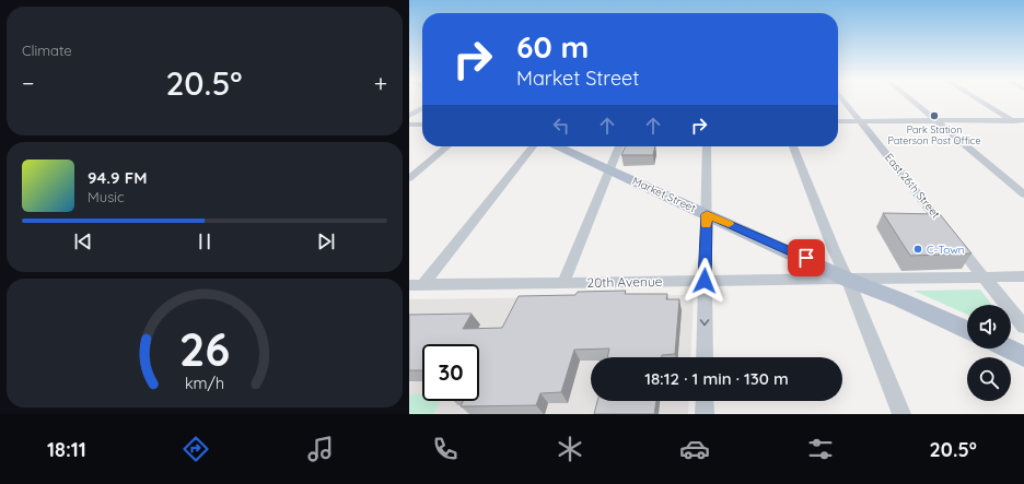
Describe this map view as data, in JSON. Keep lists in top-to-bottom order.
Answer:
{
  "streets": {
    "main road": ["Market Street"],
    "street": ["East 26th Street", "20th Avenue"]
  },
  "crossings": [
    ["East 26th Street", "20th Avenue"],
    ["Market Street", "20th Avenue"]
  ],
  "places": ["Park Station Paterson Post Office", "C-Town"],
  "page": {
    "tile": "Climate",
    "turn": ["60 m", "Market Street"],
    "heat": ["−", "20.5°", "+"],
    "song": ["94.9 FM", "Music"],
    "limit": "30",
    "trip": "18:12 · 1 min · 130 m",
    "tabs": ["18:11", "20.5°"],
    "gauge": ["26", "km/h"]
  }
}
